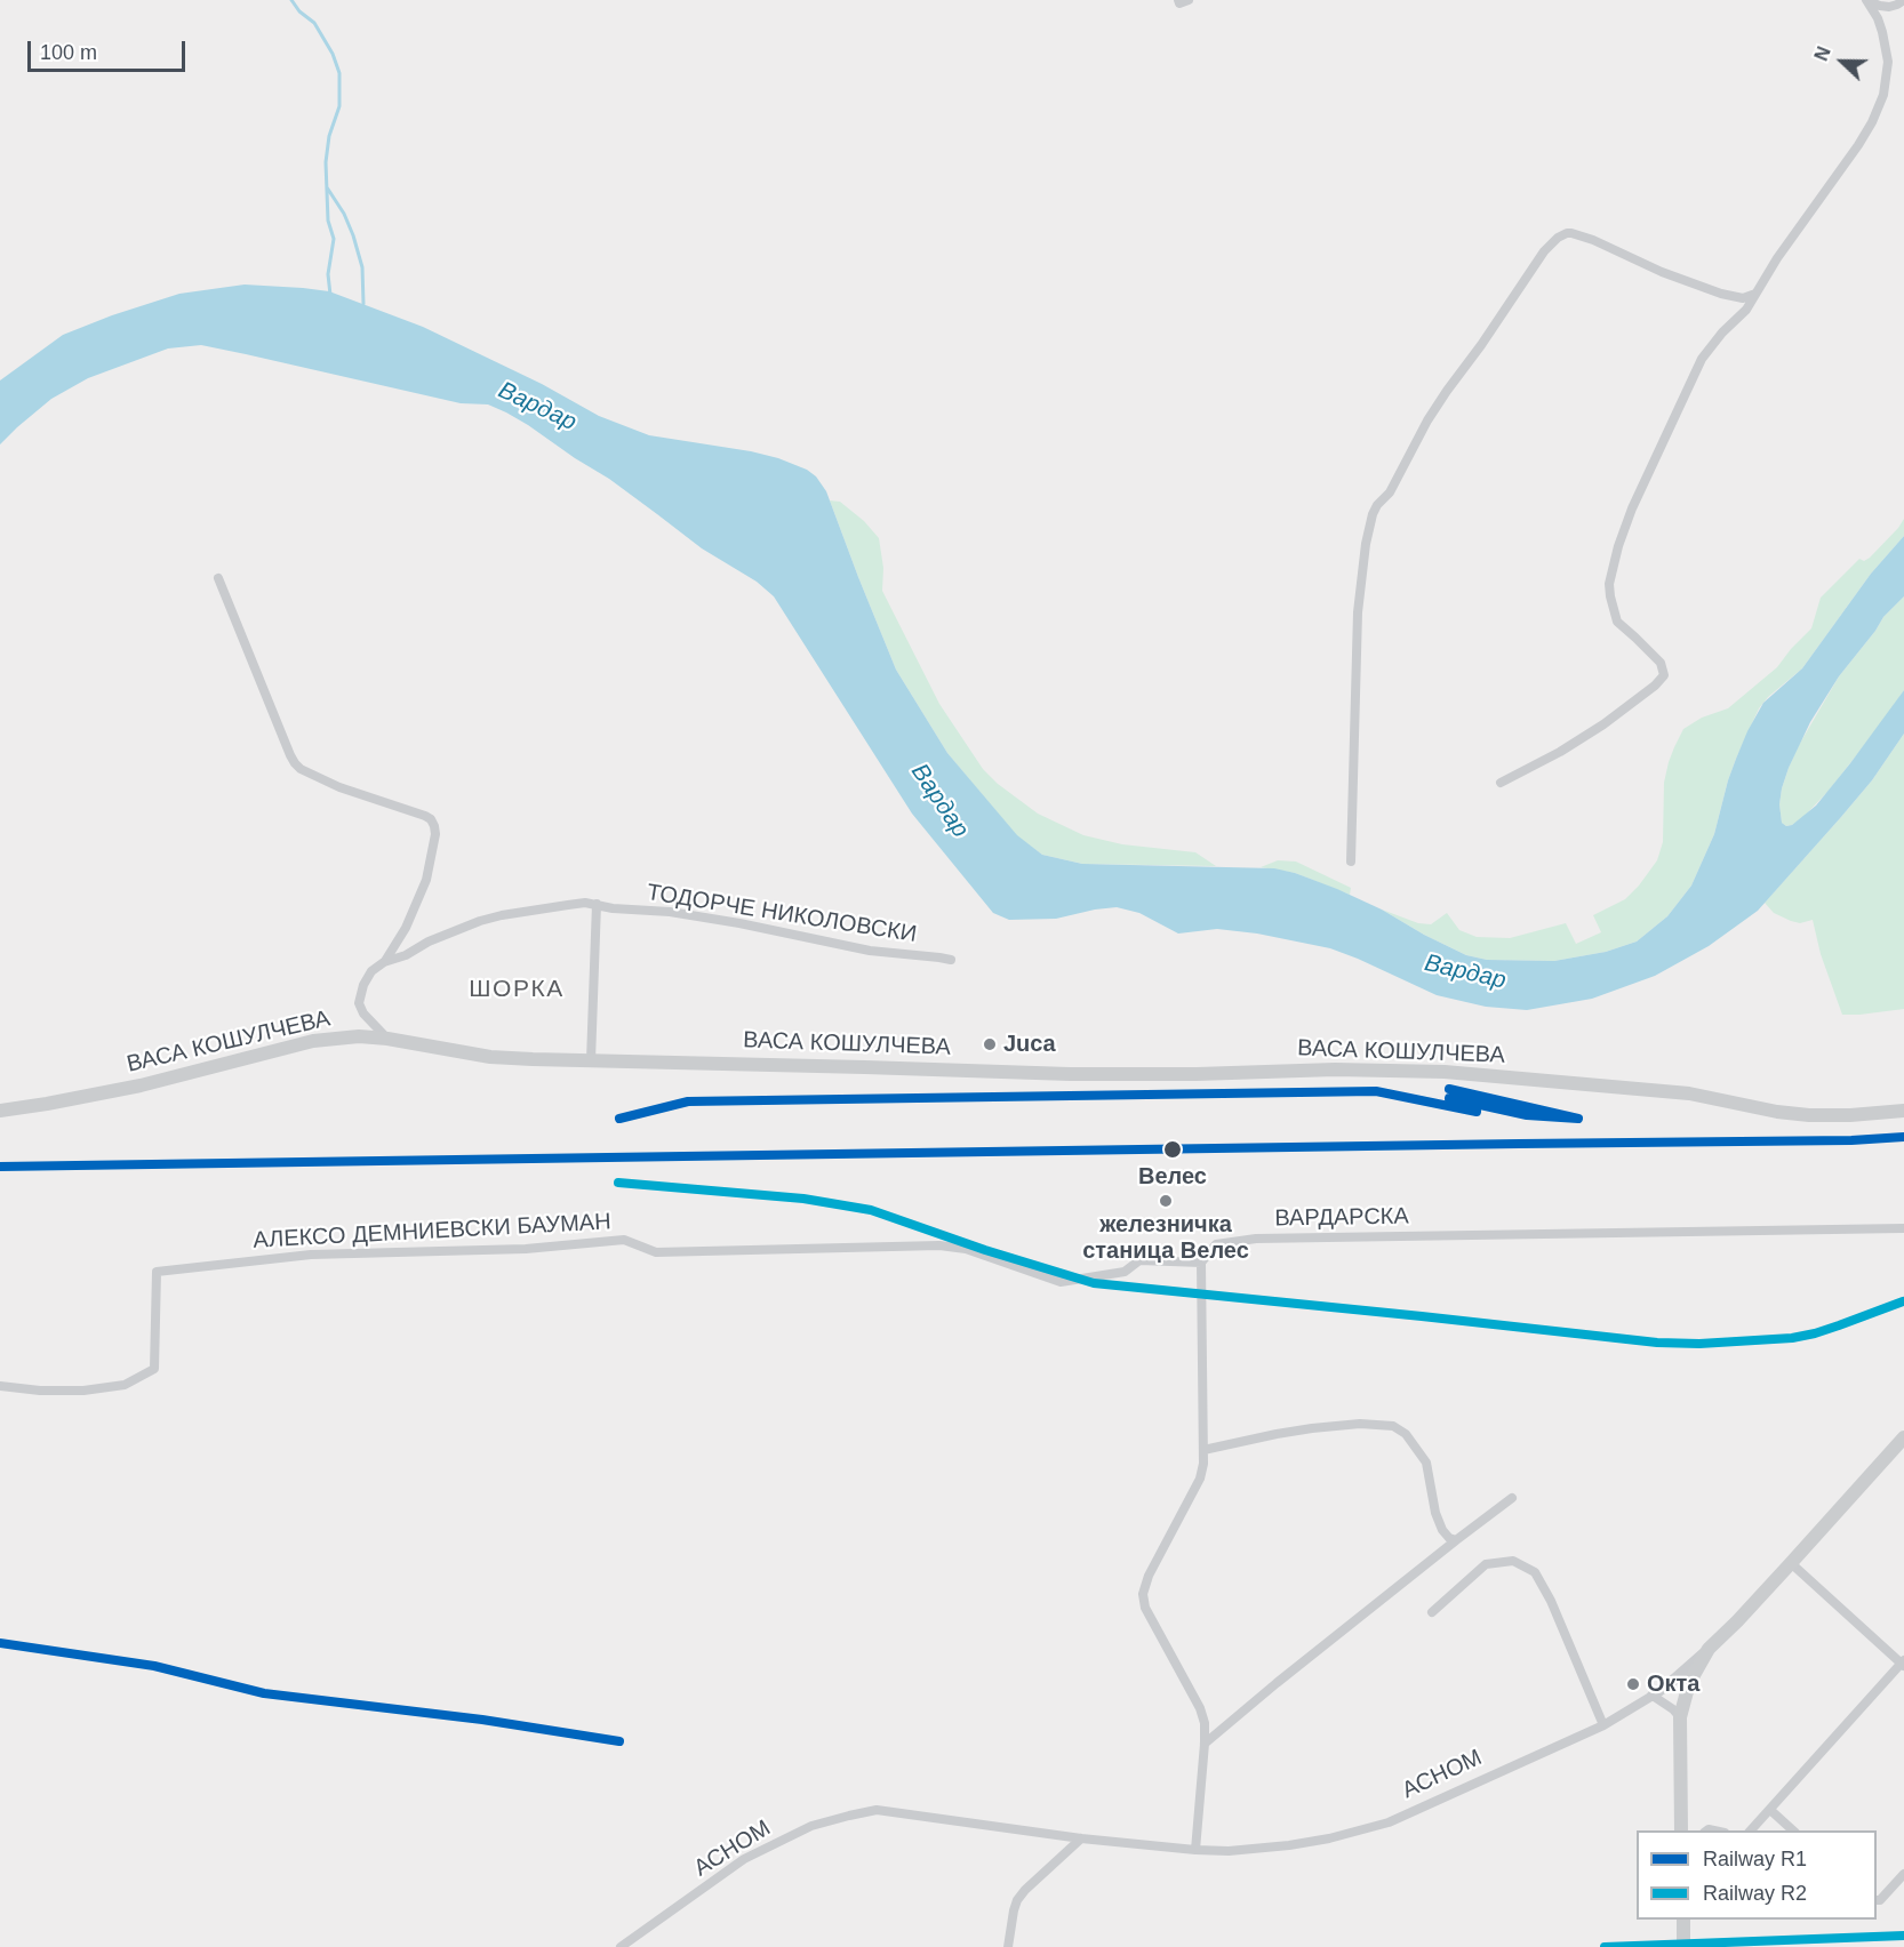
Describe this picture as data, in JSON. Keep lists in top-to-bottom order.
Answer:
{
  "streets": {
    "main road": ["ВАСА КОШУЛЧЕВА", "АСНОМ"],
    "street": ["ТОДОРЧЕ НИКОЛОВСКИ", "ВАРДАРСКА", "АЛЕКСО ДЕМНИЕВСКИ БАУМАН"]
  },
  "crossings": [
    ["ТОДОРЧЕ НИКОЛОВСКИ", "ВАСА КОШУЛЧЕВА"],
    ["ВАРДАРСКА", "АЛЕКСО ДЕМНИЕВСКИ БАУМАН"]
  ],
  "districts": ["ШОРКА"],
  "water": ["Вардар"],
  "places": [
    "Juca",
    "Велес",
    "железничка станица Велес",
    "Окта"
  ],
  "lines": ["rail line R1", "rail line R2"],
  "legend": ["Railway R1", "Railway R2"],
  "scale_bar": "100 m",
  "north": "left"
}
